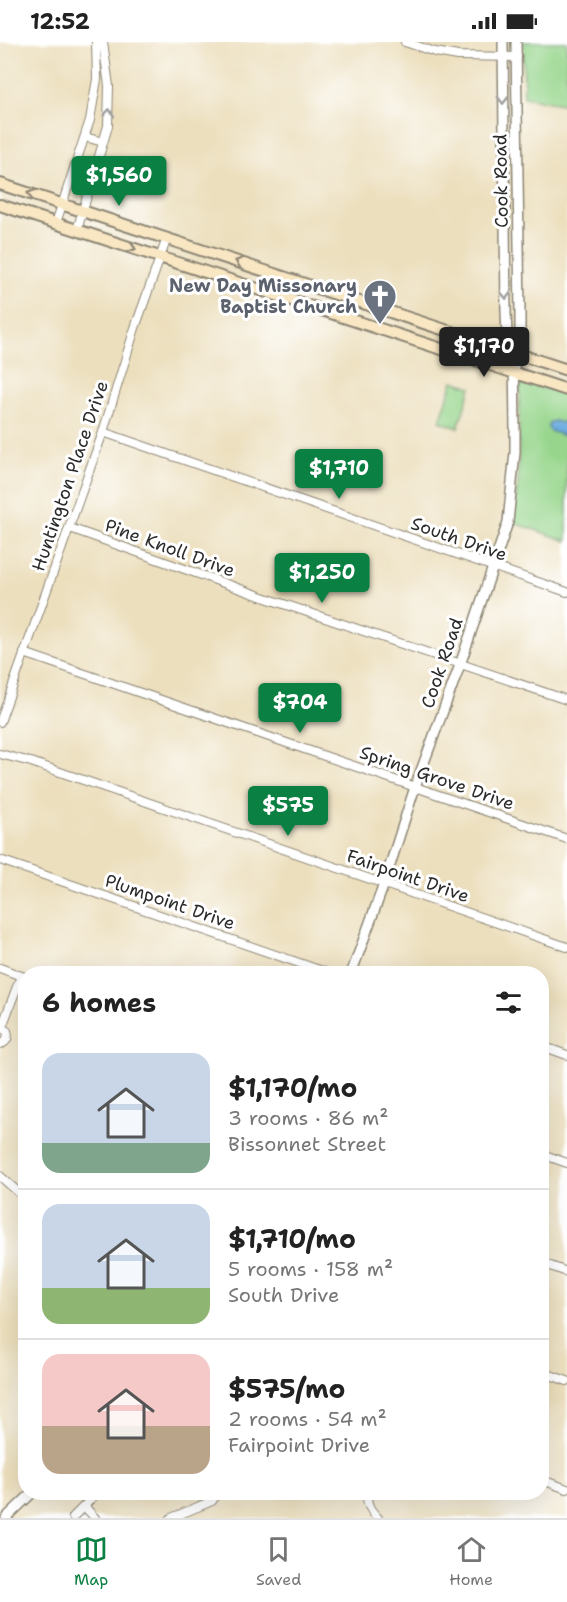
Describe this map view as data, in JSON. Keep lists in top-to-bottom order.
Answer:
{
  "streets": {
    "street": [
      "Cook Road",
      "Huntington Place Drive",
      "South Drive",
      "Pine Knoll Drive",
      "Spring Grove Drive",
      "Fairpoint Drive",
      "Plumpoint Drive"
    ]
  },
  "crossings": [
    ["Cook Road", "South Drive"],
    ["Cook Road", "Pine Knoll Drive"],
    ["Cook Road", "Spring Grove Drive"],
    ["Cook Road", "Fairpoint Drive"],
    ["Huntington Place Drive", "South Drive"],
    ["Huntington Place Drive", "Pine Knoll Drive"],
    ["Huntington Place Drive", "Spring Grove Drive"]
  ],
  "places": {
    "church": ["New Day Missonary Baptist Church"]
  },
  "page": {
    "status": "12:52",
    "price": [
      "$1,560",
      "$1,170",
      "$1,710",
      "$1,250",
      "$704",
      "$575"
    ],
    "heading": "6 homes",
    "list": [
      {
        "name": "$1,170/mo",
        "note": "3 rooms · 86 m² · Bissonnet Street"
      },
      {
        "name": "$1,710/mo",
        "note": "5 rooms · 158 m² · South Drive"
      },
      {
        "name": "$575/mo",
        "note": "2 rooms · 54 m² · Fairpoint Drive"
      }
    ],
    "tabs": ["Map", "Saved", "Home"]
  }
}
